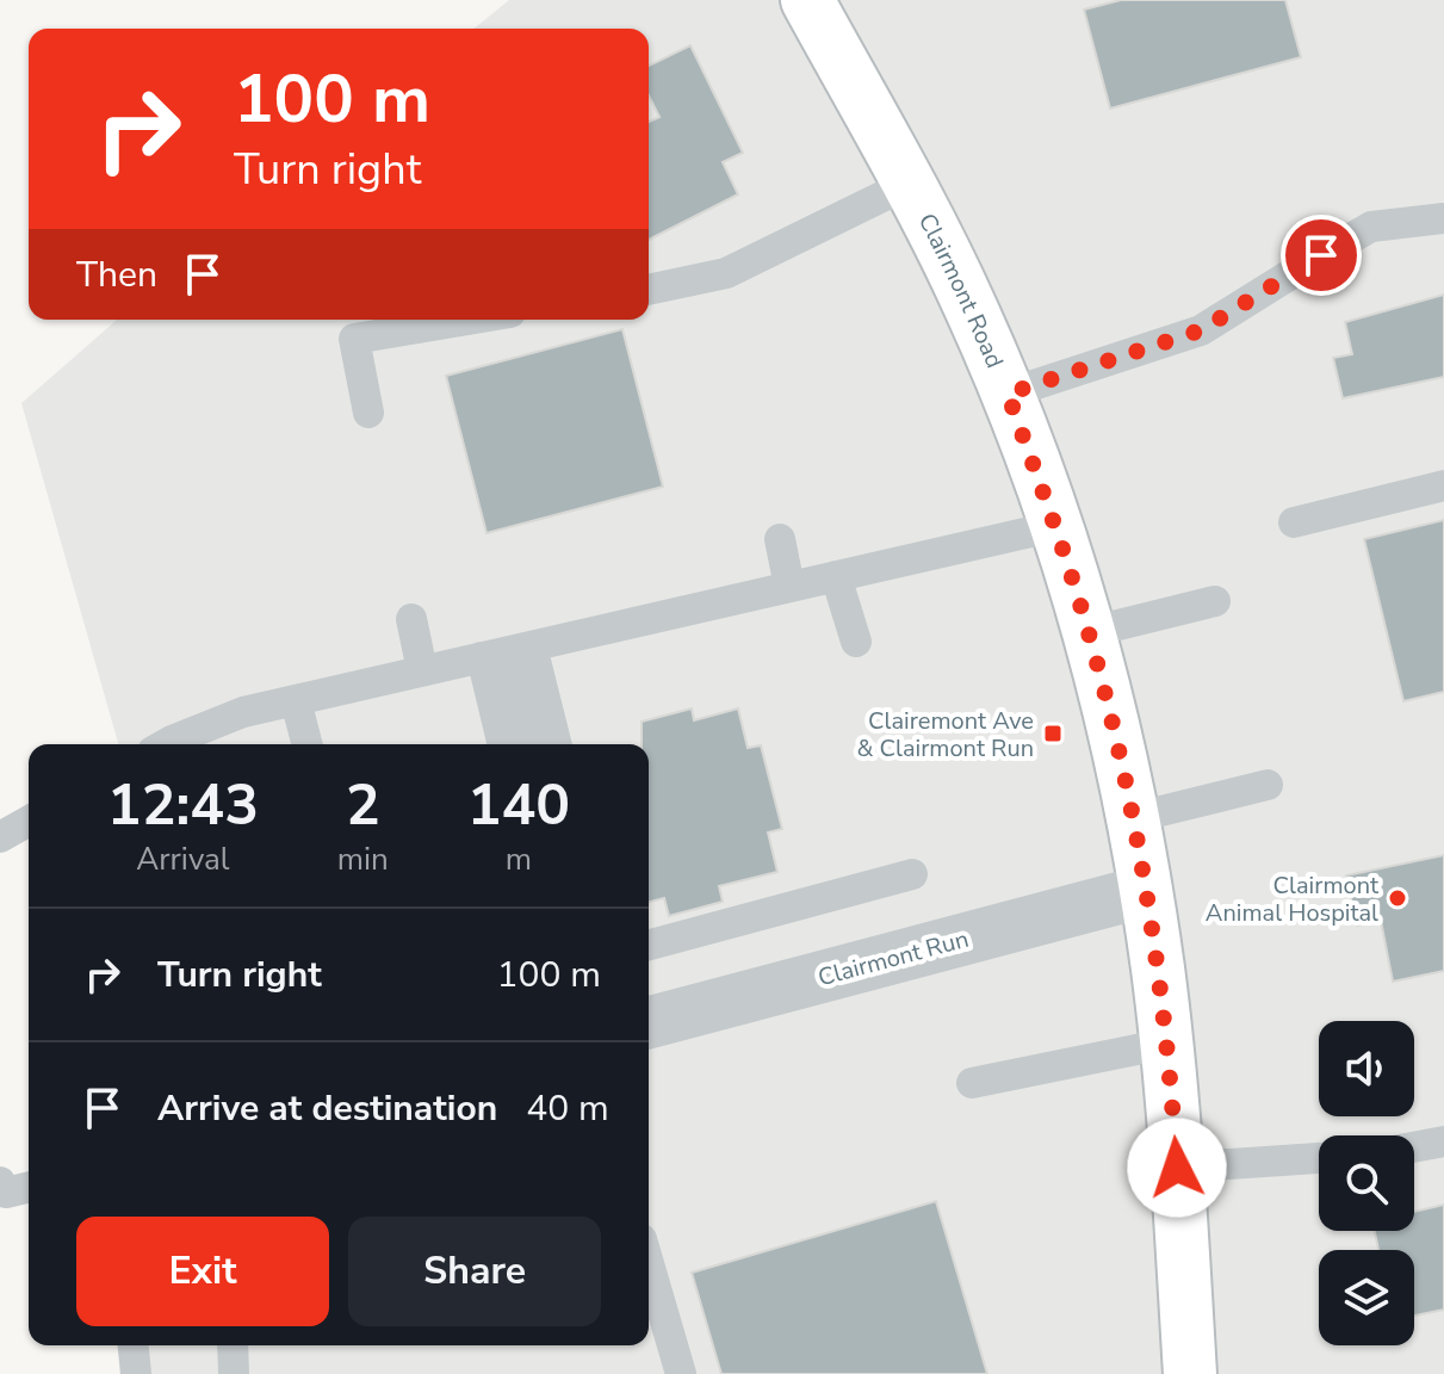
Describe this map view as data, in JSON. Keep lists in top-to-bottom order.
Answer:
{
  "streets": {
    "main road": ["Clairmont Road"],
    "street": ["Clairmont Run"]
  },
  "crossings": [
    ["Clairmont Road", "Clairmont Run"]
  ],
  "places": {
    "transit": ["Clairemont Ave & Clairmont Run"],
    "other": ["Clairmont Animal Hospital"]
  },
  "page": {
    "turn": ["100 m", "Turn right"],
    "then": "Then",
    "eta": [
      "12:43",
      "Arrival",
      "2",
      "min",
      "140",
      "m"
    ],
    "list": [
      {
        "name": "Turn right",
        "value": "100 m"
      },
      {
        "name": "Arrive at destination",
        "value": "40 m"
      }
    ],
    "buttons": ["Exit", "Share"]
  }
}
